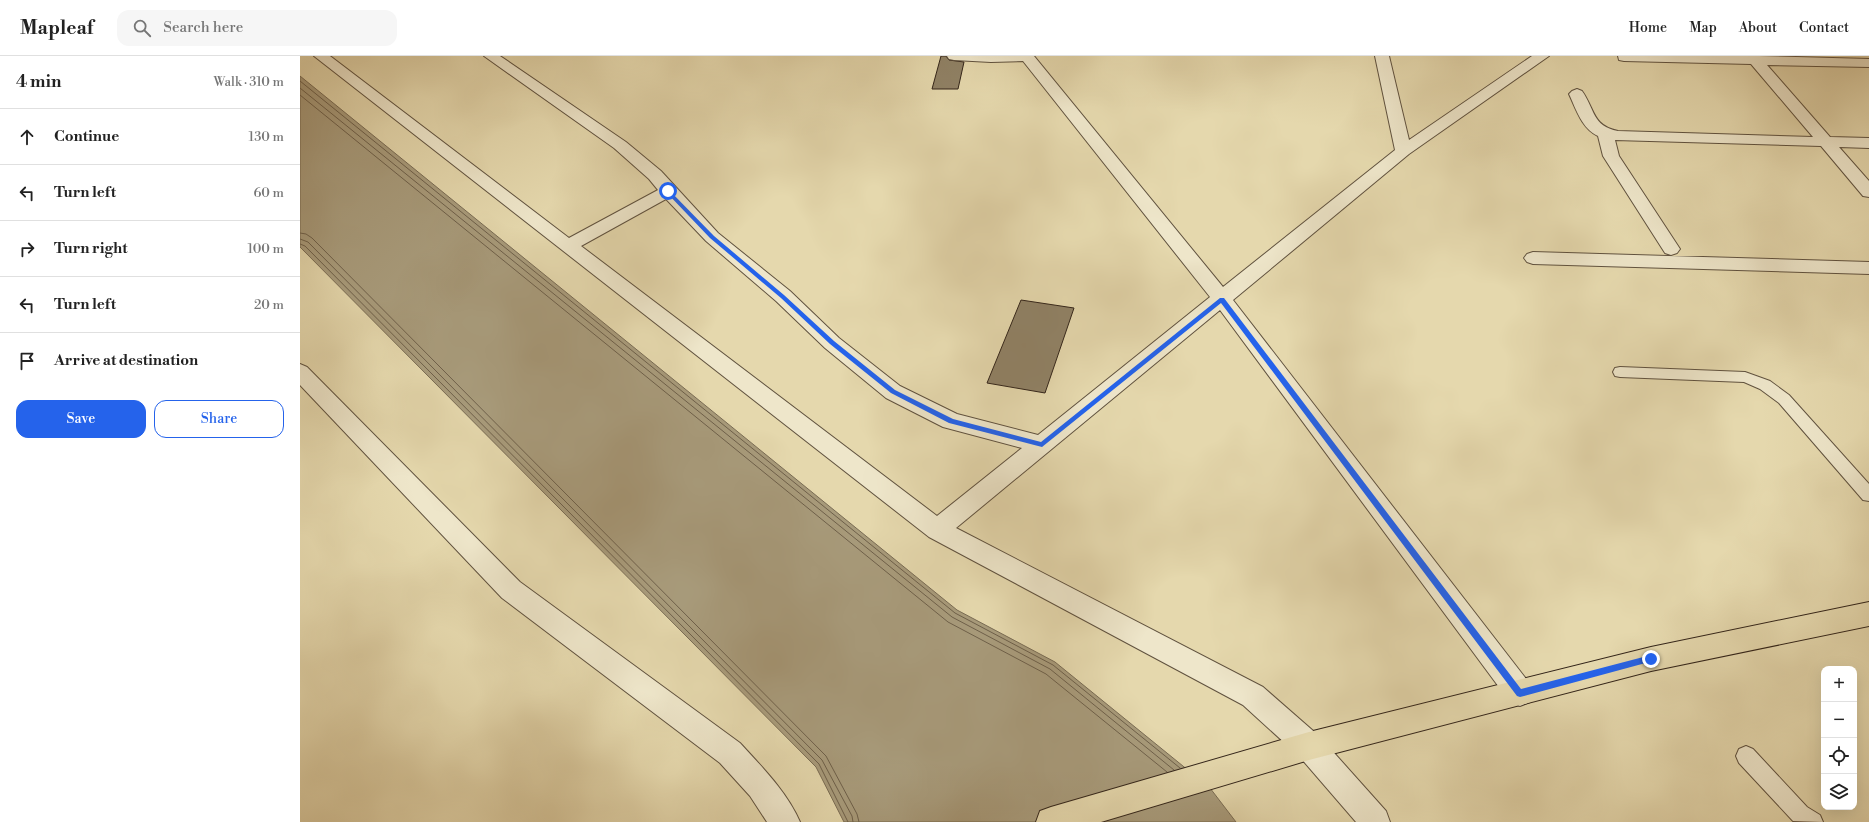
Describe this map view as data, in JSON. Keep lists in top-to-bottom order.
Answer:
{
  "page": {
    "header": "Mapleaf",
    "search": "Search here",
    "nav": [
      "Home",
      "Map",
      "About",
      "Contact"
    ],
    "heading": ["4 min", "Walk · 310 m"],
    "list": [
      ["Continue", "130 m"],
      ["Turn left", "60 m"],
      ["Turn right", "100 m"],
      ["Turn left", "20 m"],
      "Arrive at destination"
    ],
    "buttons": ["Save", "Share"],
    "map_buttons": ["+", "−"]
  }
}
